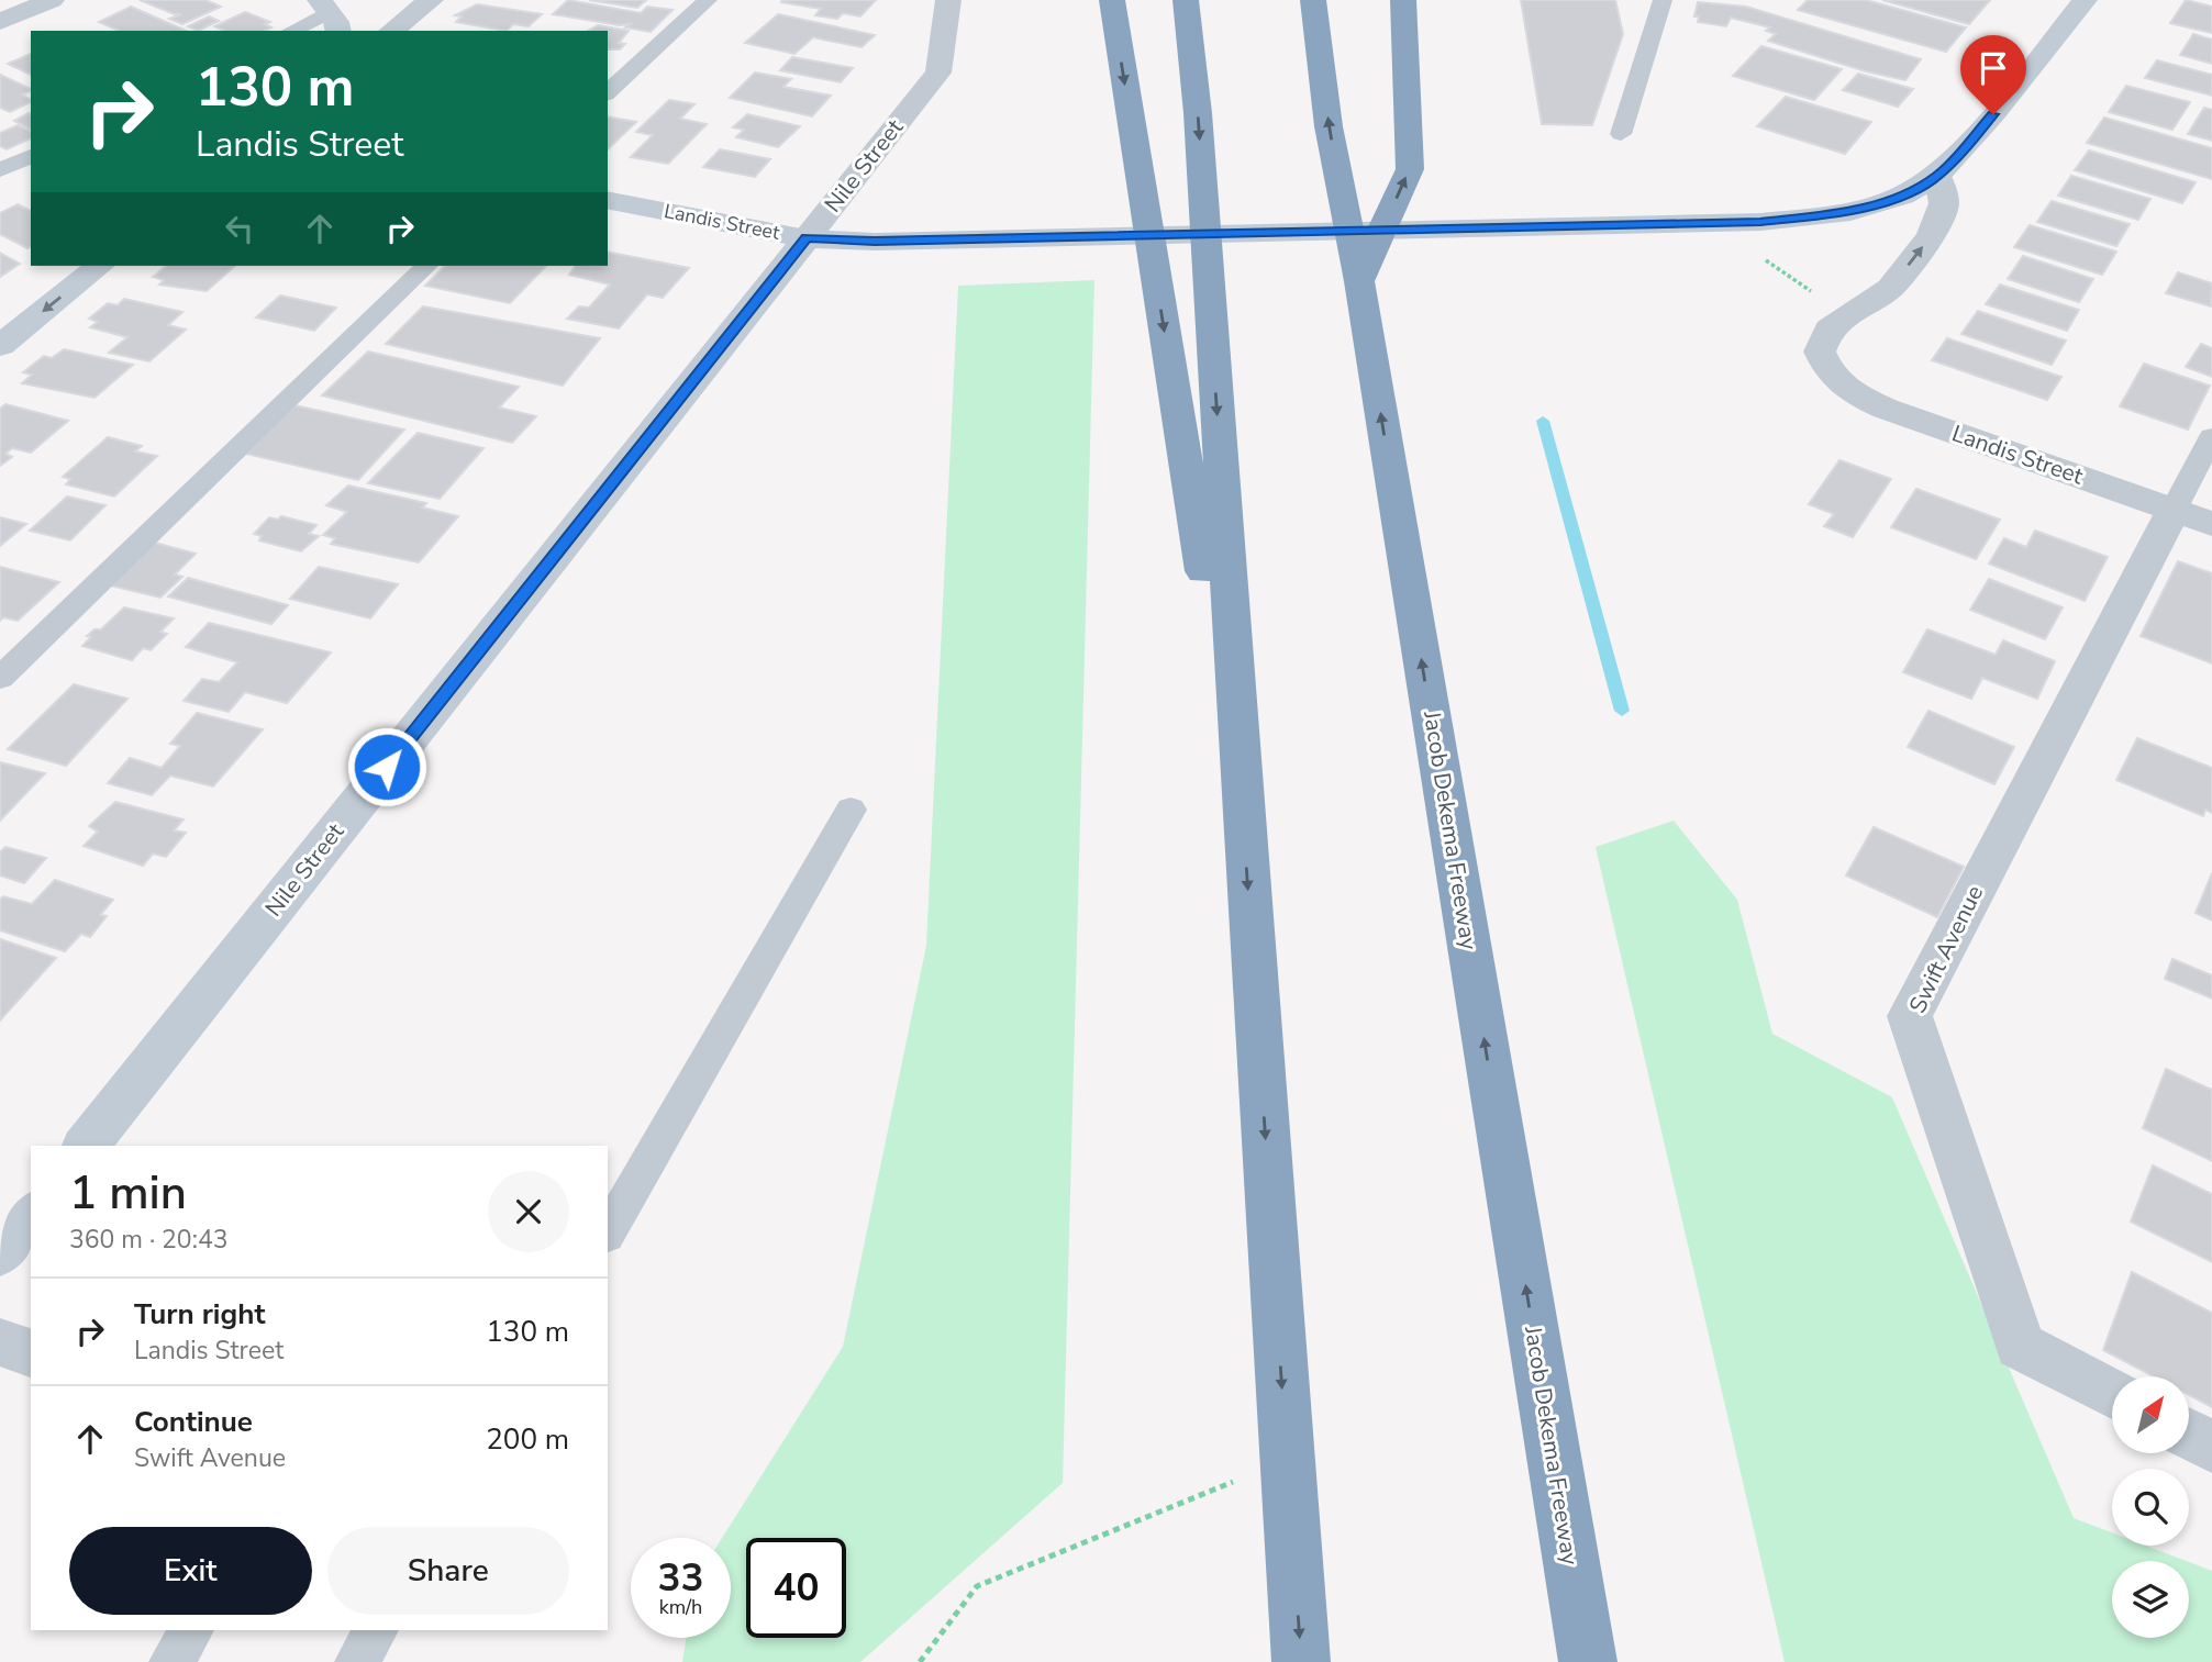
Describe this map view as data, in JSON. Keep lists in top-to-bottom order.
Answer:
{
  "streets": {
    "highway": ["Jacob Dekema Freeway"],
    "main road": ["Nile Street", "Landis Street"],
    "street": ["Swift Avenue"]
  },
  "crossings": [
    ["Nile Street", "Landis Street"],
    ["Landis Street", "Swift Avenue"]
  ],
  "north": "top right",
  "page": {
    "turn": ["130 m", "Landis Street"],
    "heading": ["1 min", "360 m · 20:43"],
    "list": [
      {
        "name": "Turn right",
        "note": "Landis Street",
        "value": "130 m"
      },
      {
        "name": "Continue",
        "note": "Swift Avenue",
        "value": "200 m"
      }
    ],
    "buttons": ["Exit", "Share"],
    "speed": "33 km/h",
    "limit": "40"
  }
}
